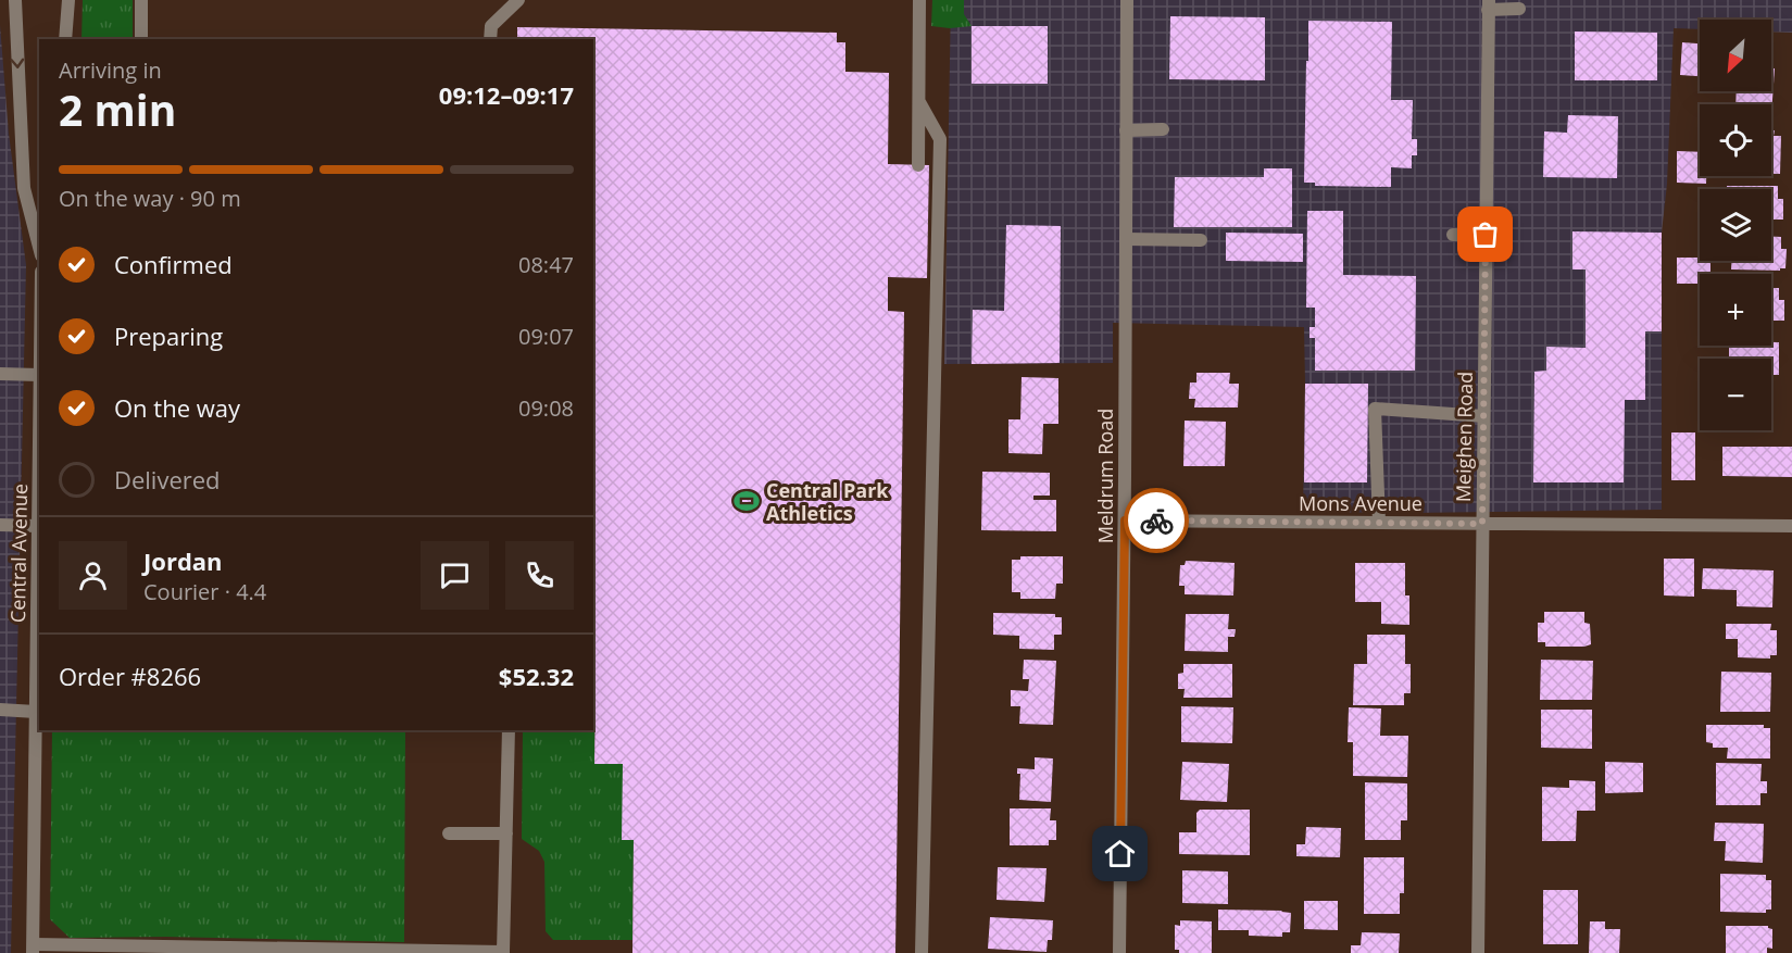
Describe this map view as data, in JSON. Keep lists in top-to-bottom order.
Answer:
{
  "streets": {
    "street": [
      "Meighen Road",
      "Meldrum Road",
      "Mons Avenue",
      "Central Avenue"
    ]
  },
  "crossings": [
    ["Meighen Road", "Mons Avenue"],
    ["Meldrum Road", "Mons Avenue"]
  ],
  "places": {
    "sports": ["Central Park Athletics"]
  },
  "north": "bottom left",
  "page": {
    "map_buttons": ["+", "−"],
    "heading": ["2 min", "Arriving in", "09:12–09:17"],
    "panel": [
      "Jordan",
      "Courier · 4.4",
      "Order #8266",
      "$52.32"
    ],
    "bar": "On the way · 90 m",
    "list": [
      ["Confirmed", "08:47"],
      ["Preparing", "09:07"],
      ["On the way", "09:08"],
      "Delivered"
    ]
  }
}
